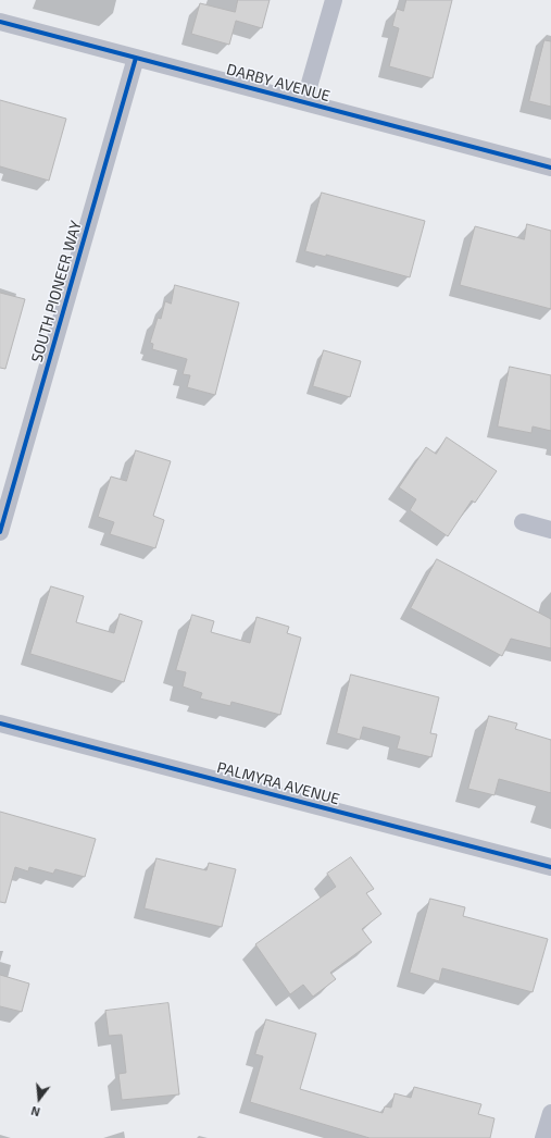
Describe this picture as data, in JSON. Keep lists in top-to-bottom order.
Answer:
{
  "streets": {
    "street": ["DARBY AVENUE", "SOUTH PIONEER WAY", "PALMYRA AVENUE"]
  },
  "crossings": [
    ["DARBY AVENUE", "SOUTH PIONEER WAY"]
  ],
  "north": "bottom"
}
